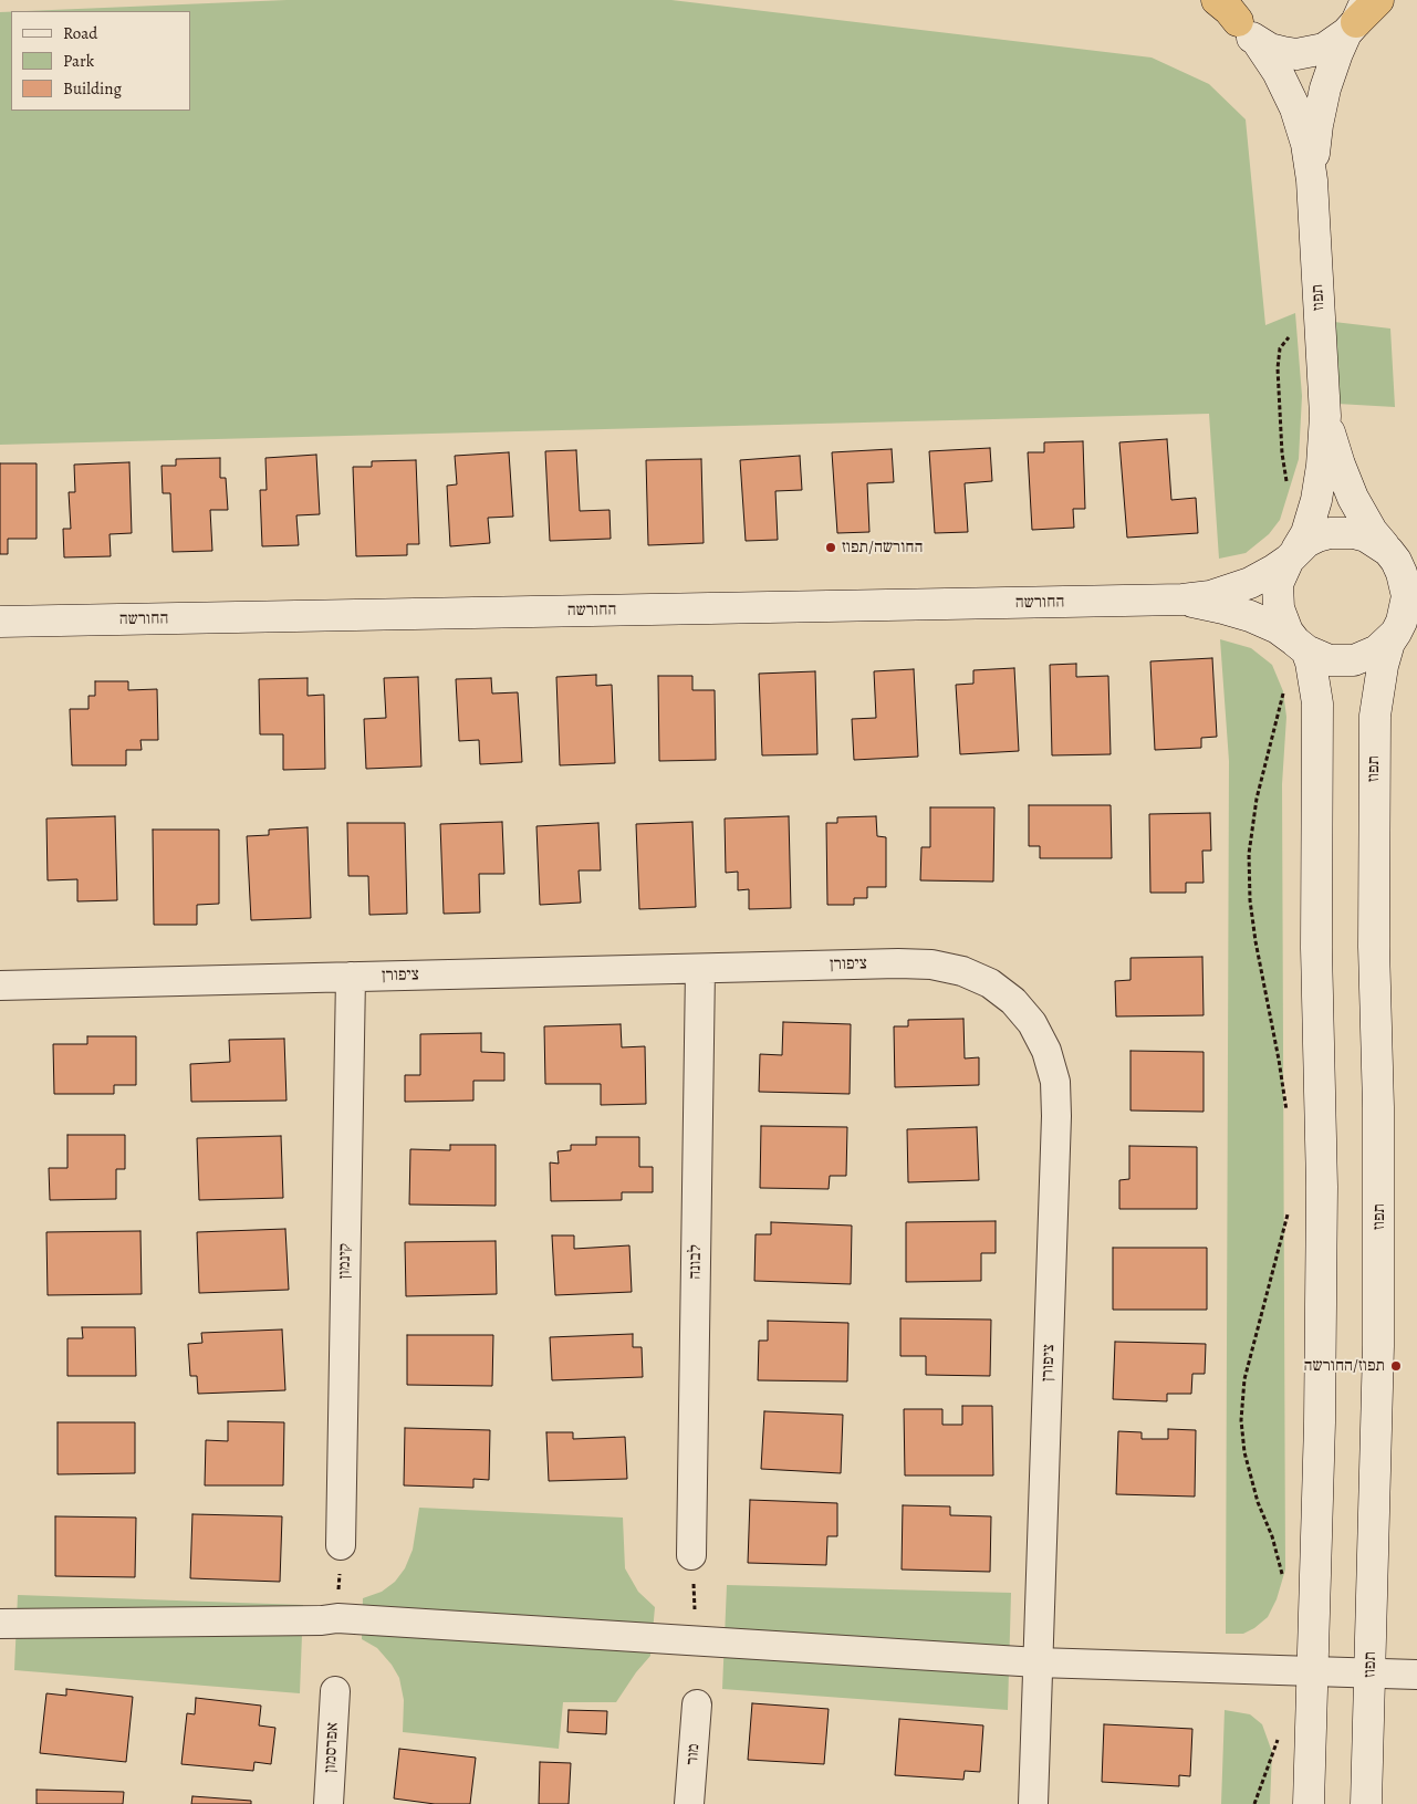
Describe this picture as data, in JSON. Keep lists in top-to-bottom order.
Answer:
{
  "streets": {
    "street": [
      "תפוז",
      "החורשה",
      "ציפורן",
      "קינמון",
      "לבונה",
      "אפרסמון",
      "מור"
    ]
  },
  "crossings": [
    ["תפוז", "החורשה"],
    ["ציפורן", "קינמון"],
    ["ציפורן", "לבונה"]
  ],
  "places": ["החורשה/תפוז", "תפוז/החורשה"],
  "legend": ["Road", "Park", "Building"]
}
